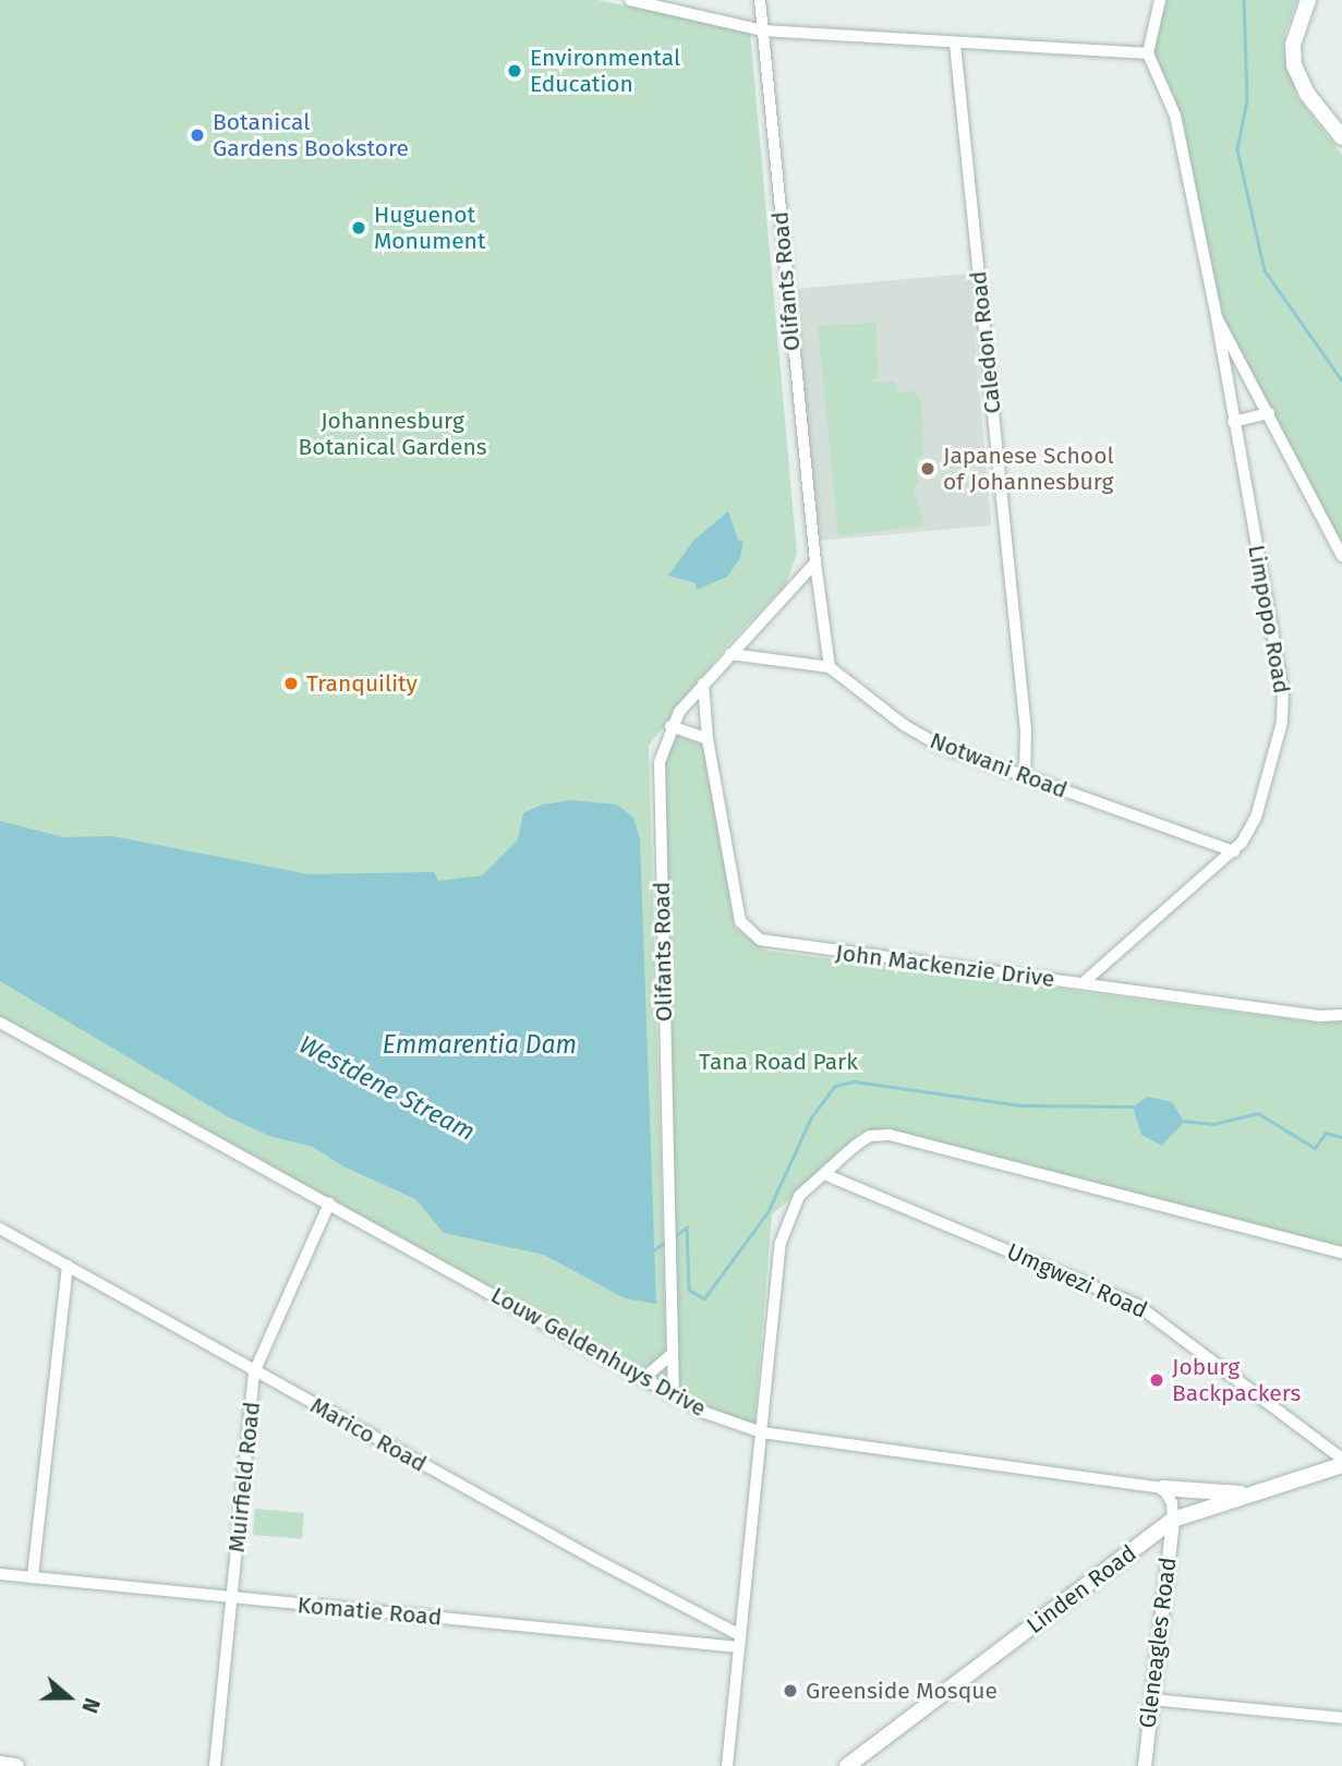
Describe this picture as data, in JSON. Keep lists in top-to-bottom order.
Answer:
{
  "streets": {
    "main road": ["Linden Road"],
    "street": [
      "Olifants Road",
      "Caledon Road",
      "Limpopo Road",
      "Notwani Road",
      "John Mackenzie Drive",
      "Umgwezi Road",
      "Louw Geldenhuys Drive",
      "Marico Road",
      "Muirfield Road",
      "Komatie Road",
      "Gleneagles Road"
    ]
  },
  "crossings": [
    ["Olifants Road", "Notwani Road"],
    ["Olifants Road", "John Mackenzie Drive"],
    ["Olifants Road", "Louw Geldenhuys Drive"],
    ["Caledon Road", "Notwani Road"],
    ["Limpopo Road", "Notwani Road"],
    ["Limpopo Road", "John Mackenzie Drive"],
    ["Louw Geldenhuys Drive", "Muirfield Road"],
    ["Marico Road", "Muirfield Road"],
    ["Marico Road", "Komatie Road"],
    ["Muirfield Road", "Komatie Road"],
    ["Linden Road", "Gleneagles Road"]
  ],
  "water": ["Emmarentia Dam", "Westdene Stream"],
  "parks": ["Johannesburg Botanical Gardens", "Tana Road Park"],
  "places": [
    "Environmental Education",
    "Botanical Gardens Bookstore",
    "Huguenot Monument",
    "Japanese School of Johannesburg",
    "Tranquility",
    "Joburg Backpackers",
    "Greenside Mosque"
  ],
  "north": "right"
}
